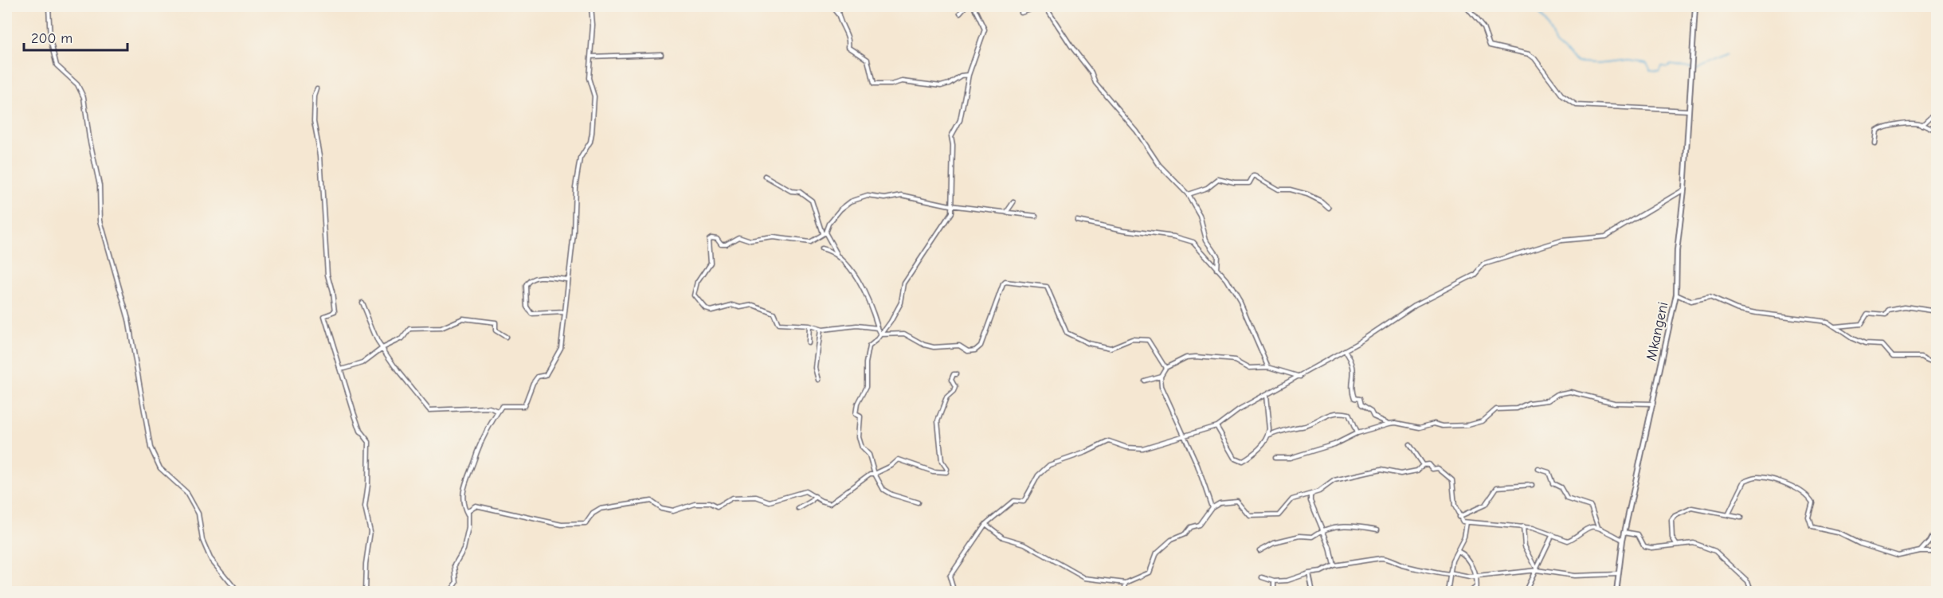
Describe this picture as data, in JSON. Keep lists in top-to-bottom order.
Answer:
{
  "streets": {
    "street": ["Mkangeni"]
  },
  "scale_bar": "200 m"
}
